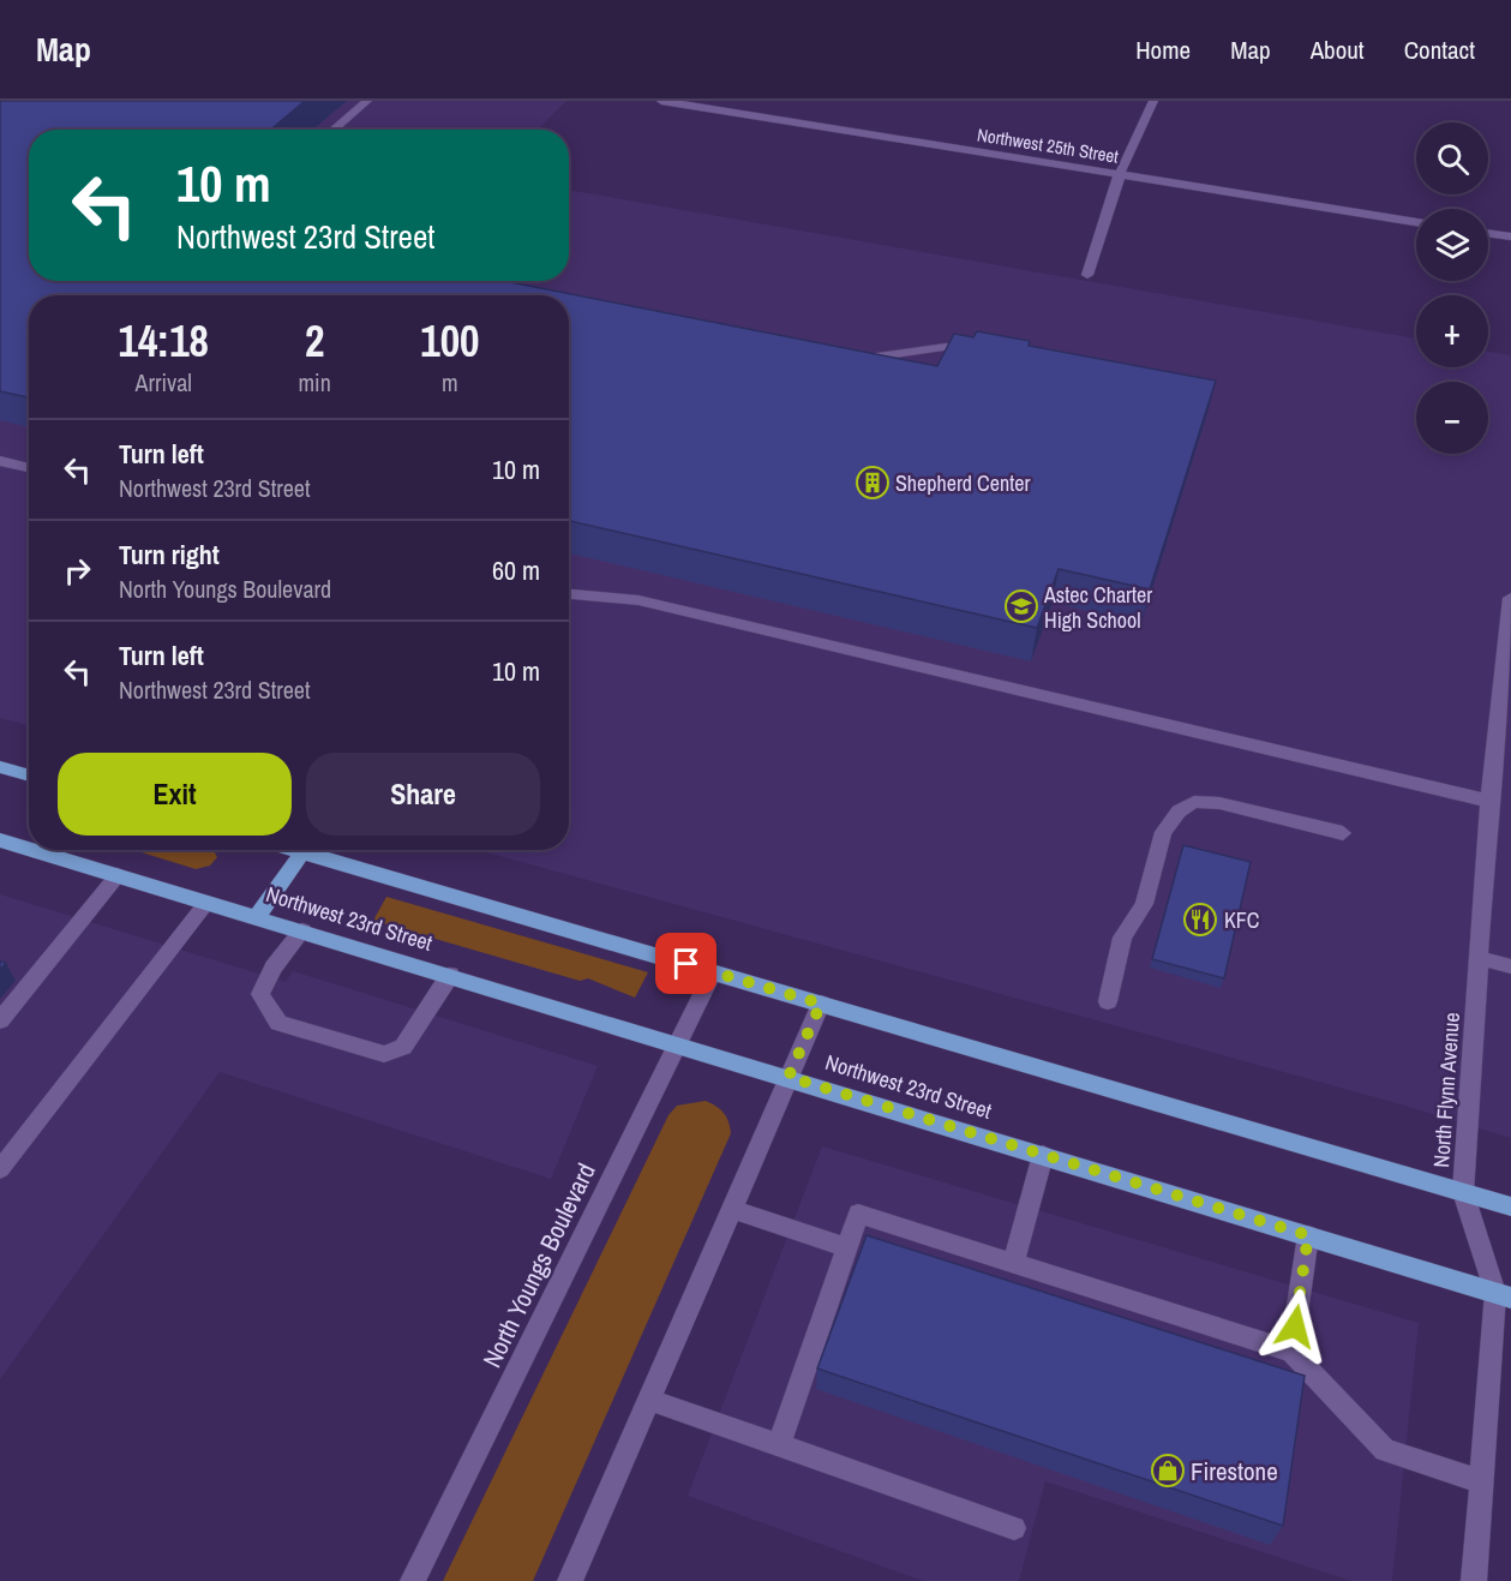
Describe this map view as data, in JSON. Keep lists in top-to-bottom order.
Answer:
{
  "streets": {
    "main road": ["Northwest 23rd Street"],
    "street": ["Northwest 25th Street", "North Flynn Avenue", "North Youngs Boulevard"]
  },
  "crossings": [
    ["Northwest 23rd Street", "North Flynn Avenue"],
    ["Northwest 23rd Street", "North Youngs Boulevard"]
  ],
  "places": {
    "building": ["Shepherd Center"],
    "school or university": ["Astec Charter High School"],
    "restaurant": ["KFC"],
    "shop": ["Firestone"]
  },
  "page": {
    "header": "Map",
    "nav": [
      "Home",
      "Map",
      "About",
      "Contact"
    ],
    "map_buttons": ["+", "−"],
    "turn": ["10 m", "Northwest 23rd Street"],
    "eta": [
      "14:18",
      "Arrival",
      "2",
      "min",
      "100",
      "m"
    ],
    "list": [
      {
        "name": "Turn left",
        "note": "Northwest 23rd Street",
        "value": "10 m"
      },
      {
        "name": "Turn right",
        "note": "North Youngs Boulevard",
        "value": "60 m"
      },
      {
        "name": "Turn left",
        "note": "Northwest 23rd Street",
        "value": "10 m"
      }
    ],
    "buttons": ["Exit", "Share"]
  }
}
